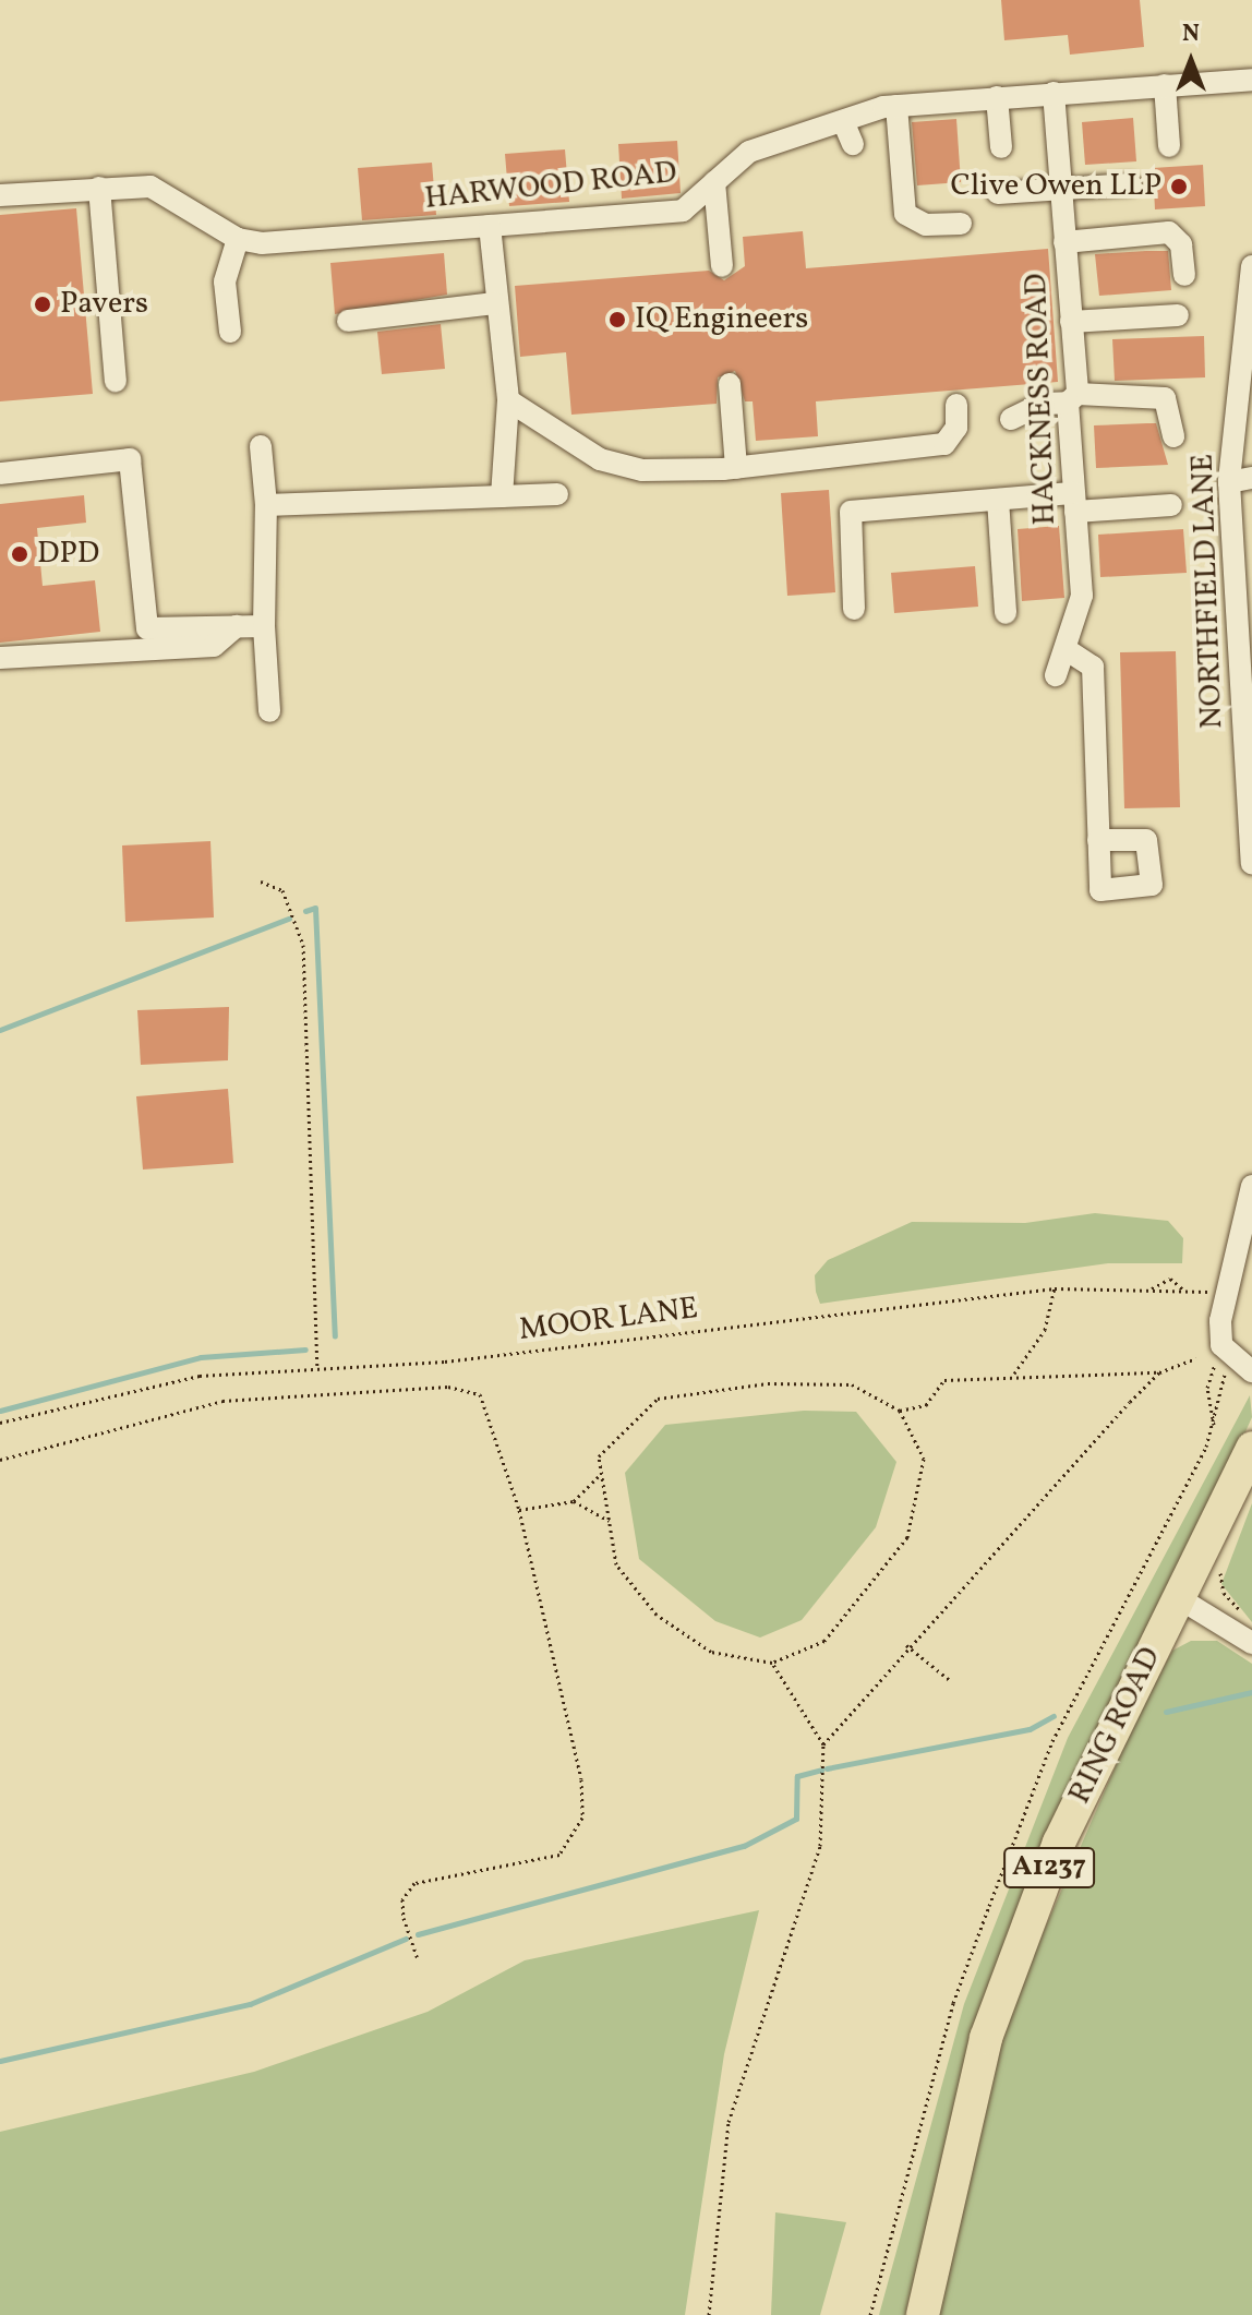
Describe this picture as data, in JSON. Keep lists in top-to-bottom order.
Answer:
{
  "streets": {
    "highway": ["RING ROAD", "A1237"],
    "street": ["HARWOOD ROAD", "HACKNESS ROAD", "NORTHFIELD LANE"],
    "path": ["MOOR LANE"]
  },
  "crossings": [
    ["HARWOOD ROAD", "HACKNESS ROAD"]
  ],
  "places": [
    "Clive Owen LLP",
    "Pavers",
    "IQ Engineers",
    "DPD"
  ],
  "north": "top"
}
